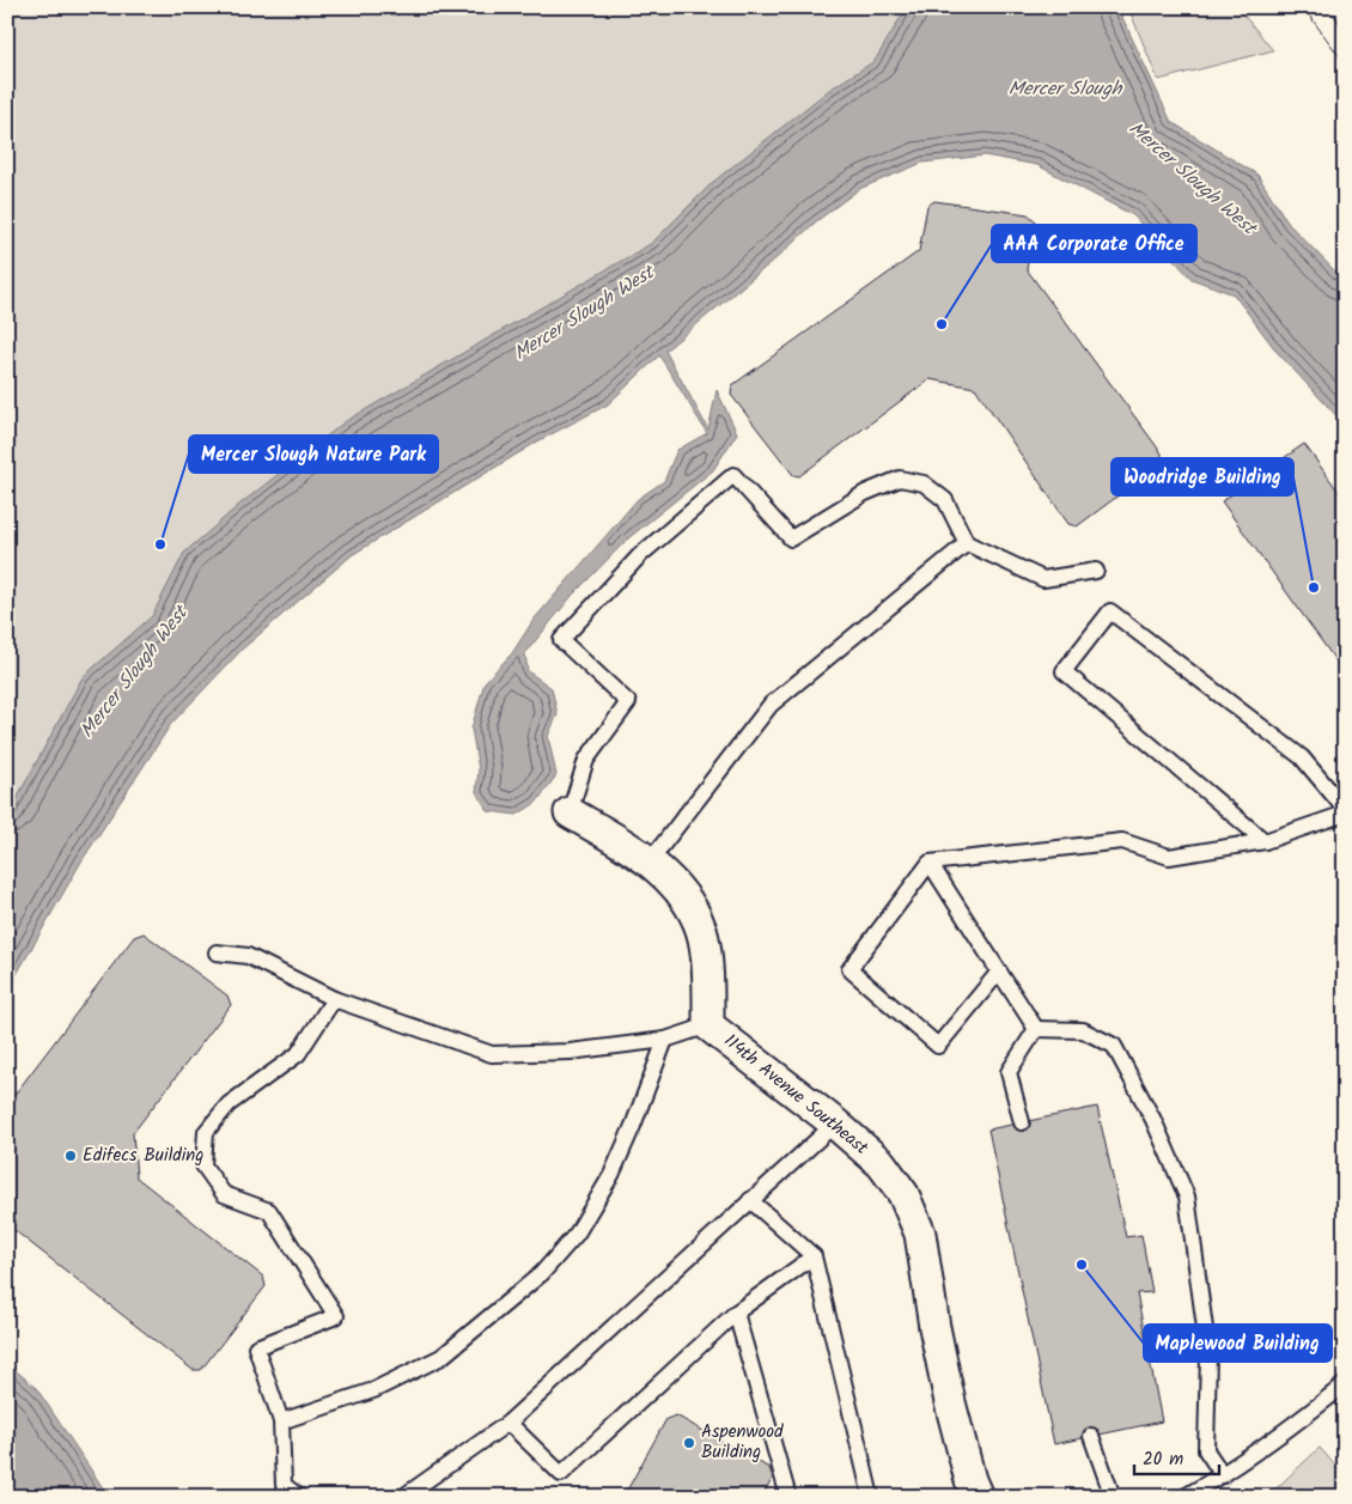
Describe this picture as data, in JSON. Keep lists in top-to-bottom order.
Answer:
{
  "streets": {
    "street": ["114th Avenue Southeast"]
  },
  "water": ["Mercer Slough", "Mercer Slough West"],
  "places": [
    "AAA Corporate Office",
    "Mercer Slough Nature Park",
    "Woodridge Building",
    "Edifecs Building",
    "Maplewood Building",
    "Aspenwood Building"
  ],
  "scale_bar": "20 m"
}
